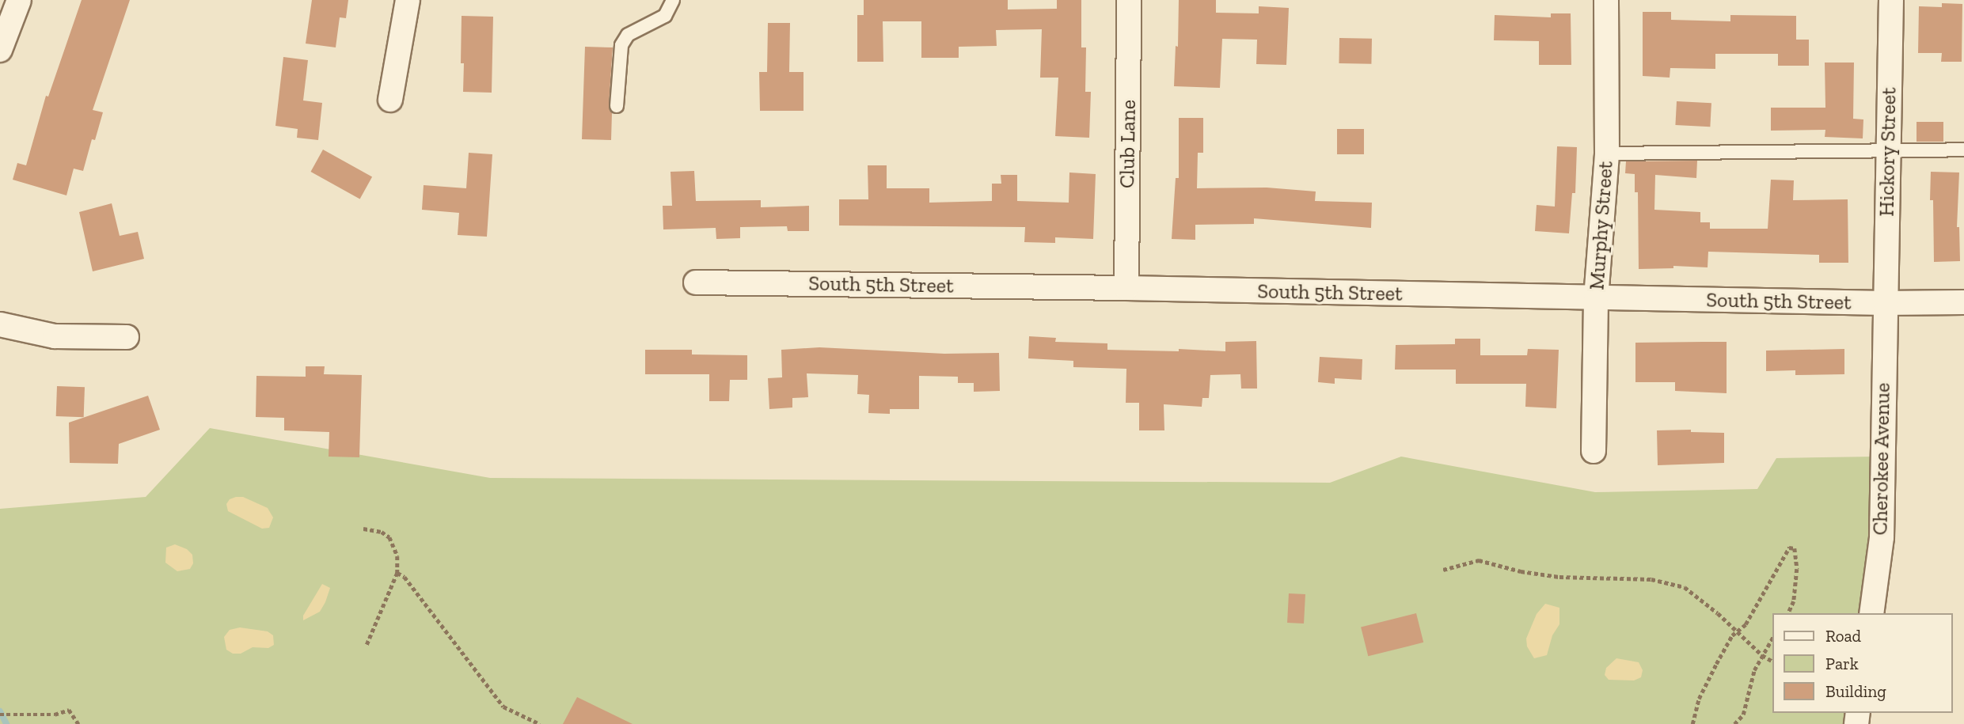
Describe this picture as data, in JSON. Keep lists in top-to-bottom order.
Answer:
{
  "streets": {
    "street": [
      "Club Lane",
      "Hickory Street",
      "Murphy Street",
      "South 5th Street",
      "Cherokee Avenue"
    ]
  },
  "crossings": [
    ["Club Lane", "South 5th Street"],
    ["Hickory Street", "South 5th Street"],
    ["Hickory Street", "Cherokee Avenue"],
    ["Murphy Street", "South 5th Street"],
    ["South 5th Street", "Cherokee Avenue"]
  ],
  "legend": ["Road", "Park", "Building"]
}
